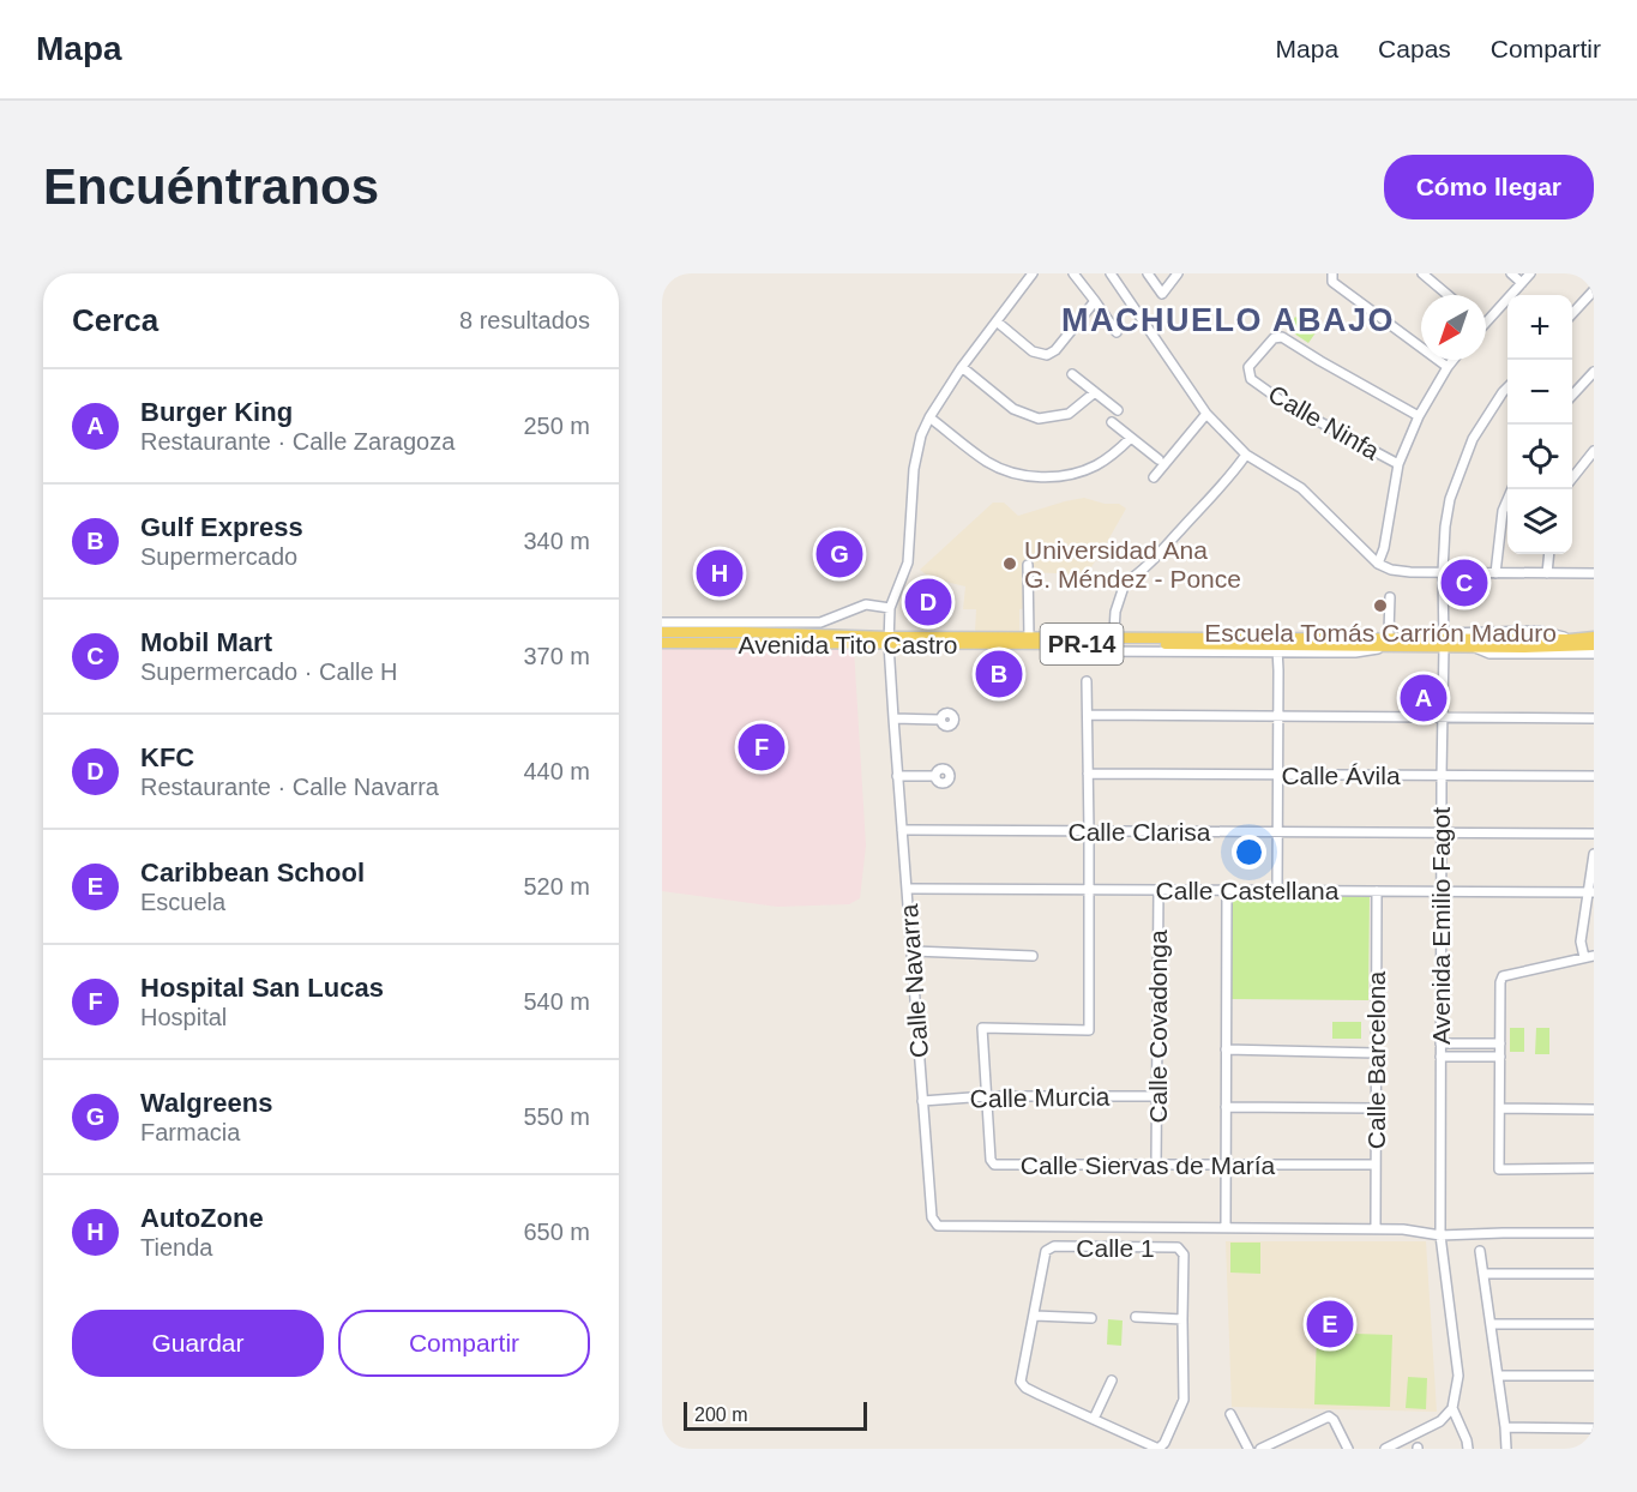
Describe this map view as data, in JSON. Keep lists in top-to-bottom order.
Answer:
{
  "streets": {
    "main road": ["Avenida Tito Castro", "PR-14"],
    "street": [
      "Calle Ninfa",
      "Calle Ávila",
      "Calle Clarisa",
      "Calle Castellana",
      "Avenida Emilio Fagot",
      "Calle Navarra",
      "Calle Covadonga",
      "Calle Barcelona",
      "Calle Murcia",
      "Calle Siervas de María",
      "Calle 1"
    ]
  },
  "crossings": [
    ["Avenida Tito Castro", "Avenida Emilio Fagot"],
    ["Avenida Tito Castro", "Calle Navarra"],
    ["Calle Ávila", "Avenida Emilio Fagot"],
    ["Calle Ávila", "Calle Siervas de María"],
    ["Calle Clarisa", "Avenida Emilio Fagot"],
    ["Calle Clarisa", "Calle Navarra"],
    ["Calle Clarisa", "Calle Siervas de María"],
    ["Calle Castellana", "Avenida Emilio Fagot"],
    ["Calle Castellana", "Calle Navarra"],
    ["Calle Castellana", "Calle Covadonga"],
    ["Calle Castellana", "Calle Barcelona"],
    ["Calle Castellana", "Calle Siervas de María"],
    ["Avenida Emilio Fagot", "Calle Navarra"],
    ["Calle Navarra", "Calle Barcelona"],
    ["Calle Navarra", "Calle Murcia"],
    ["Calle Covadonga", "Calle Murcia"],
    ["Calle Covadonga", "Calle Siervas de María"],
    ["Calle Barcelona", "Calle Siervas de María"],
    ["Calle Murcia", "Calle Siervas de María"]
  ],
  "districts": ["MACHUELO ABAJO"],
  "places": ["Universidad Ana G. Méndez - Ponce", "Escuela Tomás Carrión Maduro"],
  "scale_bar": "200 m",
  "north": "bottom left",
  "page": {
    "header": "Mapa",
    "nav": ["Mapa", "Capas", "Compartir"],
    "buttons": [
      "Cómo llegar",
      ["Guardar", "Compartir"]
    ],
    "title": "Encuéntranos",
    "heading": ["Cerca", "8 resultados"],
    "map_buttons": ["+", "−"],
    "list": [
      {
        "mark": "A",
        "name": "Burger King",
        "note": "Restaurante · Calle Zaragoza",
        "value": "250 m"
      },
      {
        "mark": "B",
        "name": "Gulf Express",
        "note": "Supermercado",
        "value": "340 m"
      },
      {
        "mark": "C",
        "name": "Mobil Mart",
        "note": "Supermercado · Calle H",
        "value": "370 m"
      },
      {
        "mark": "D",
        "name": "KFC",
        "note": "Restaurante · Calle Navarra",
        "value": "440 m"
      },
      {
        "mark": "E",
        "name": "Caribbean School",
        "note": "Escuela",
        "value": "520 m"
      },
      {
        "mark": "F",
        "name": "Hospital San Lucas",
        "note": "Hospital",
        "value": "540 m"
      },
      {
        "mark": "G",
        "name": "Walgreens",
        "note": "Farmacia",
        "value": "550 m"
      },
      {
        "mark": "H",
        "name": "AutoZone",
        "note": "Tienda",
        "value": "650 m"
      }
    ],
    "pins": [
      "G",
      "H",
      "C",
      "D",
      "B",
      "A",
      "F",
      "E"
    ],
    "scale": "200 m"
  }
}
